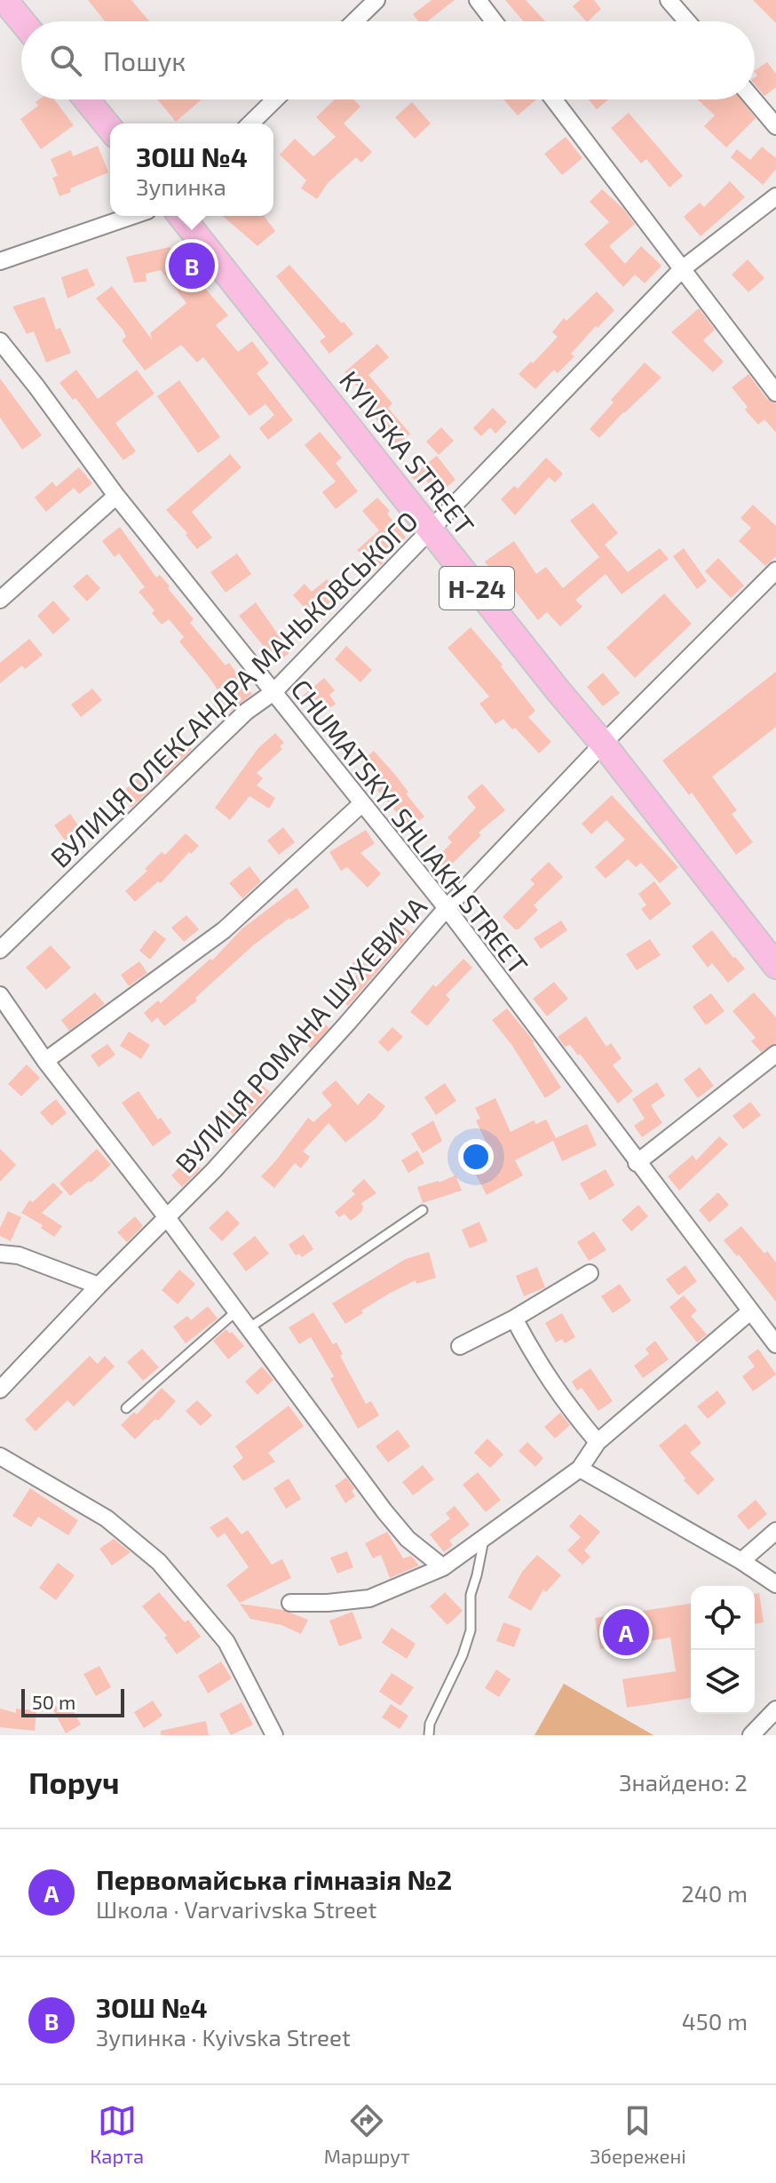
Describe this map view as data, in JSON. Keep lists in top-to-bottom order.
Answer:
{
  "streets": {
    "main road": ["KYIVSKA STREET", "Н-24"],
    "street": ["ВУЛИЦЯ ОЛЕКСАНДРА МАНЬКОВСЬКОГО", "CHUMATSKYI SHLIAKH STREET", "ВУЛИЦЯ РОМАНА ШУХЕВИЧА"]
  },
  "crossings": [
    ["KYIVSKA STREET", "ВУЛИЦЯ ОЛЕКСАНДРА МАНЬКОВСЬКОГО"],
    ["KYIVSKA STREET", "ВУЛИЦЯ РОМАНА ШУХЕВИЧА"],
    ["ВУЛИЦЯ ОЛЕКСАНДРА МАНЬКОВСЬКОГО", "CHUMATSKYI SHLIAKH STREET"],
    ["CHUMATSKYI SHLIAKH STREET", "ВУЛИЦЯ РОМАНА ШУХЕВИЧА"]
  ],
  "scale_bar": "50 m",
  "page": {
    "search": "Пошук",
    "popup": ["ЗОШ №4", "Зупинка"],
    "pins": ["B", "A"],
    "scale": "50 m",
    "heading": ["Поруч", "Знайдено: 2"],
    "list": [
      {
        "mark": "A",
        "name": "Первомайська гімназія №2",
        "note": "Школа · Varvarivska Street",
        "value": "240 m"
      },
      {
        "mark": "B",
        "name": "ЗОШ №4",
        "note": "Зупинка · Kyivska Street",
        "value": "450 m"
      }
    ],
    "nav": ["Карта", "Маршрут", "Збережені"]
  }
}
